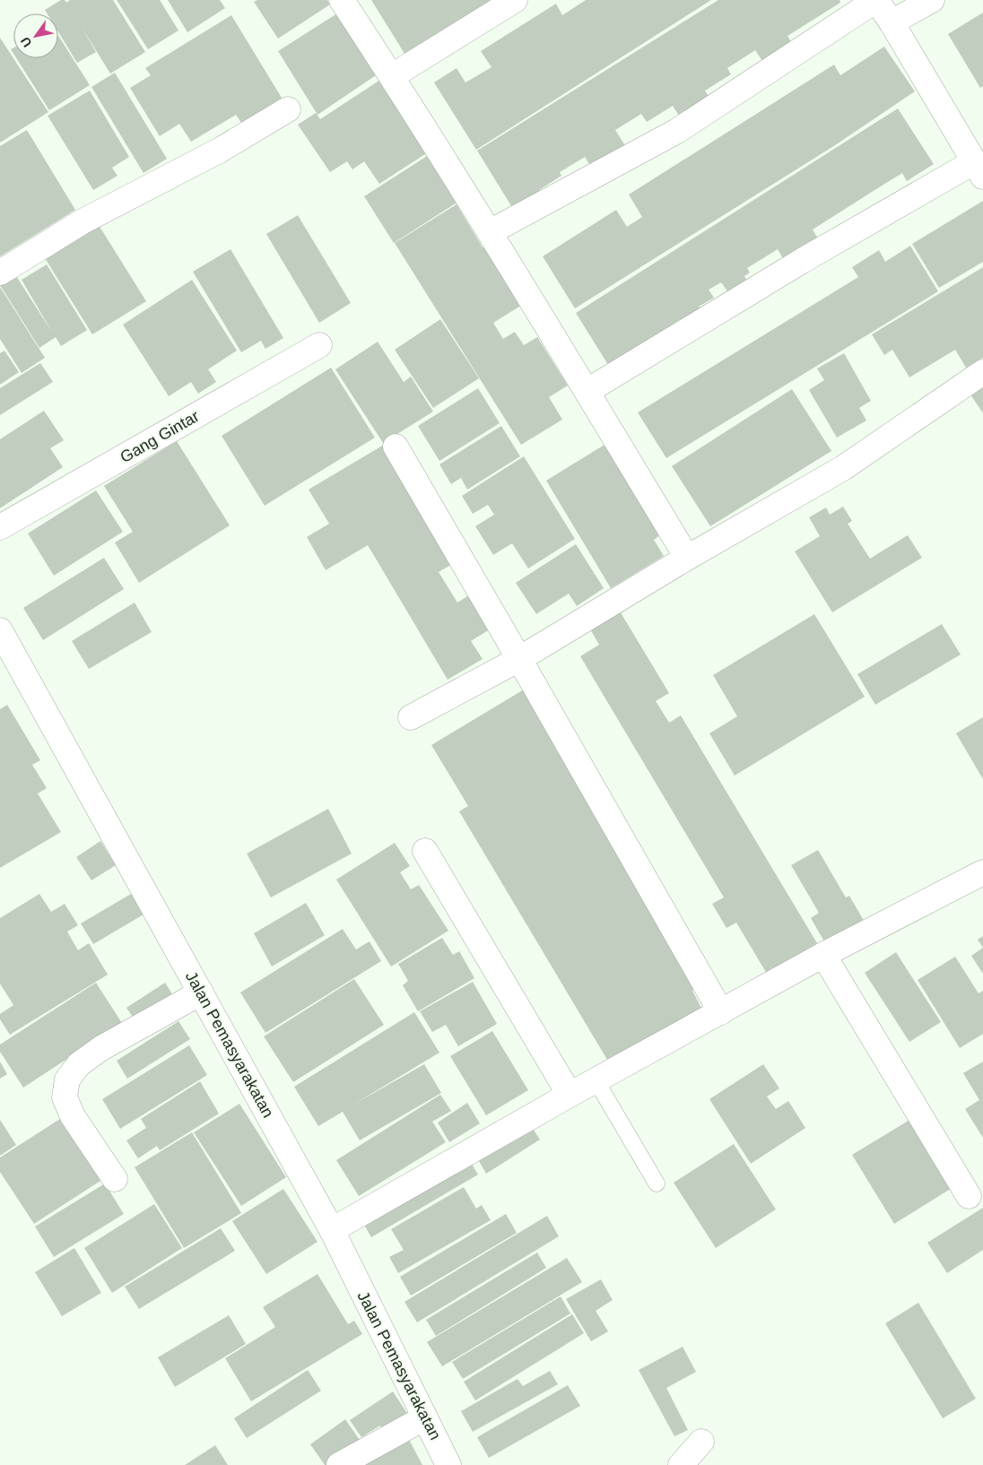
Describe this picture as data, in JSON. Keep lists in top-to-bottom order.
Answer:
{
  "streets": {
    "street": ["Gang Gintar", "Jalan Pemasyarakatan"]
  },
  "north": "bottom left"
}
